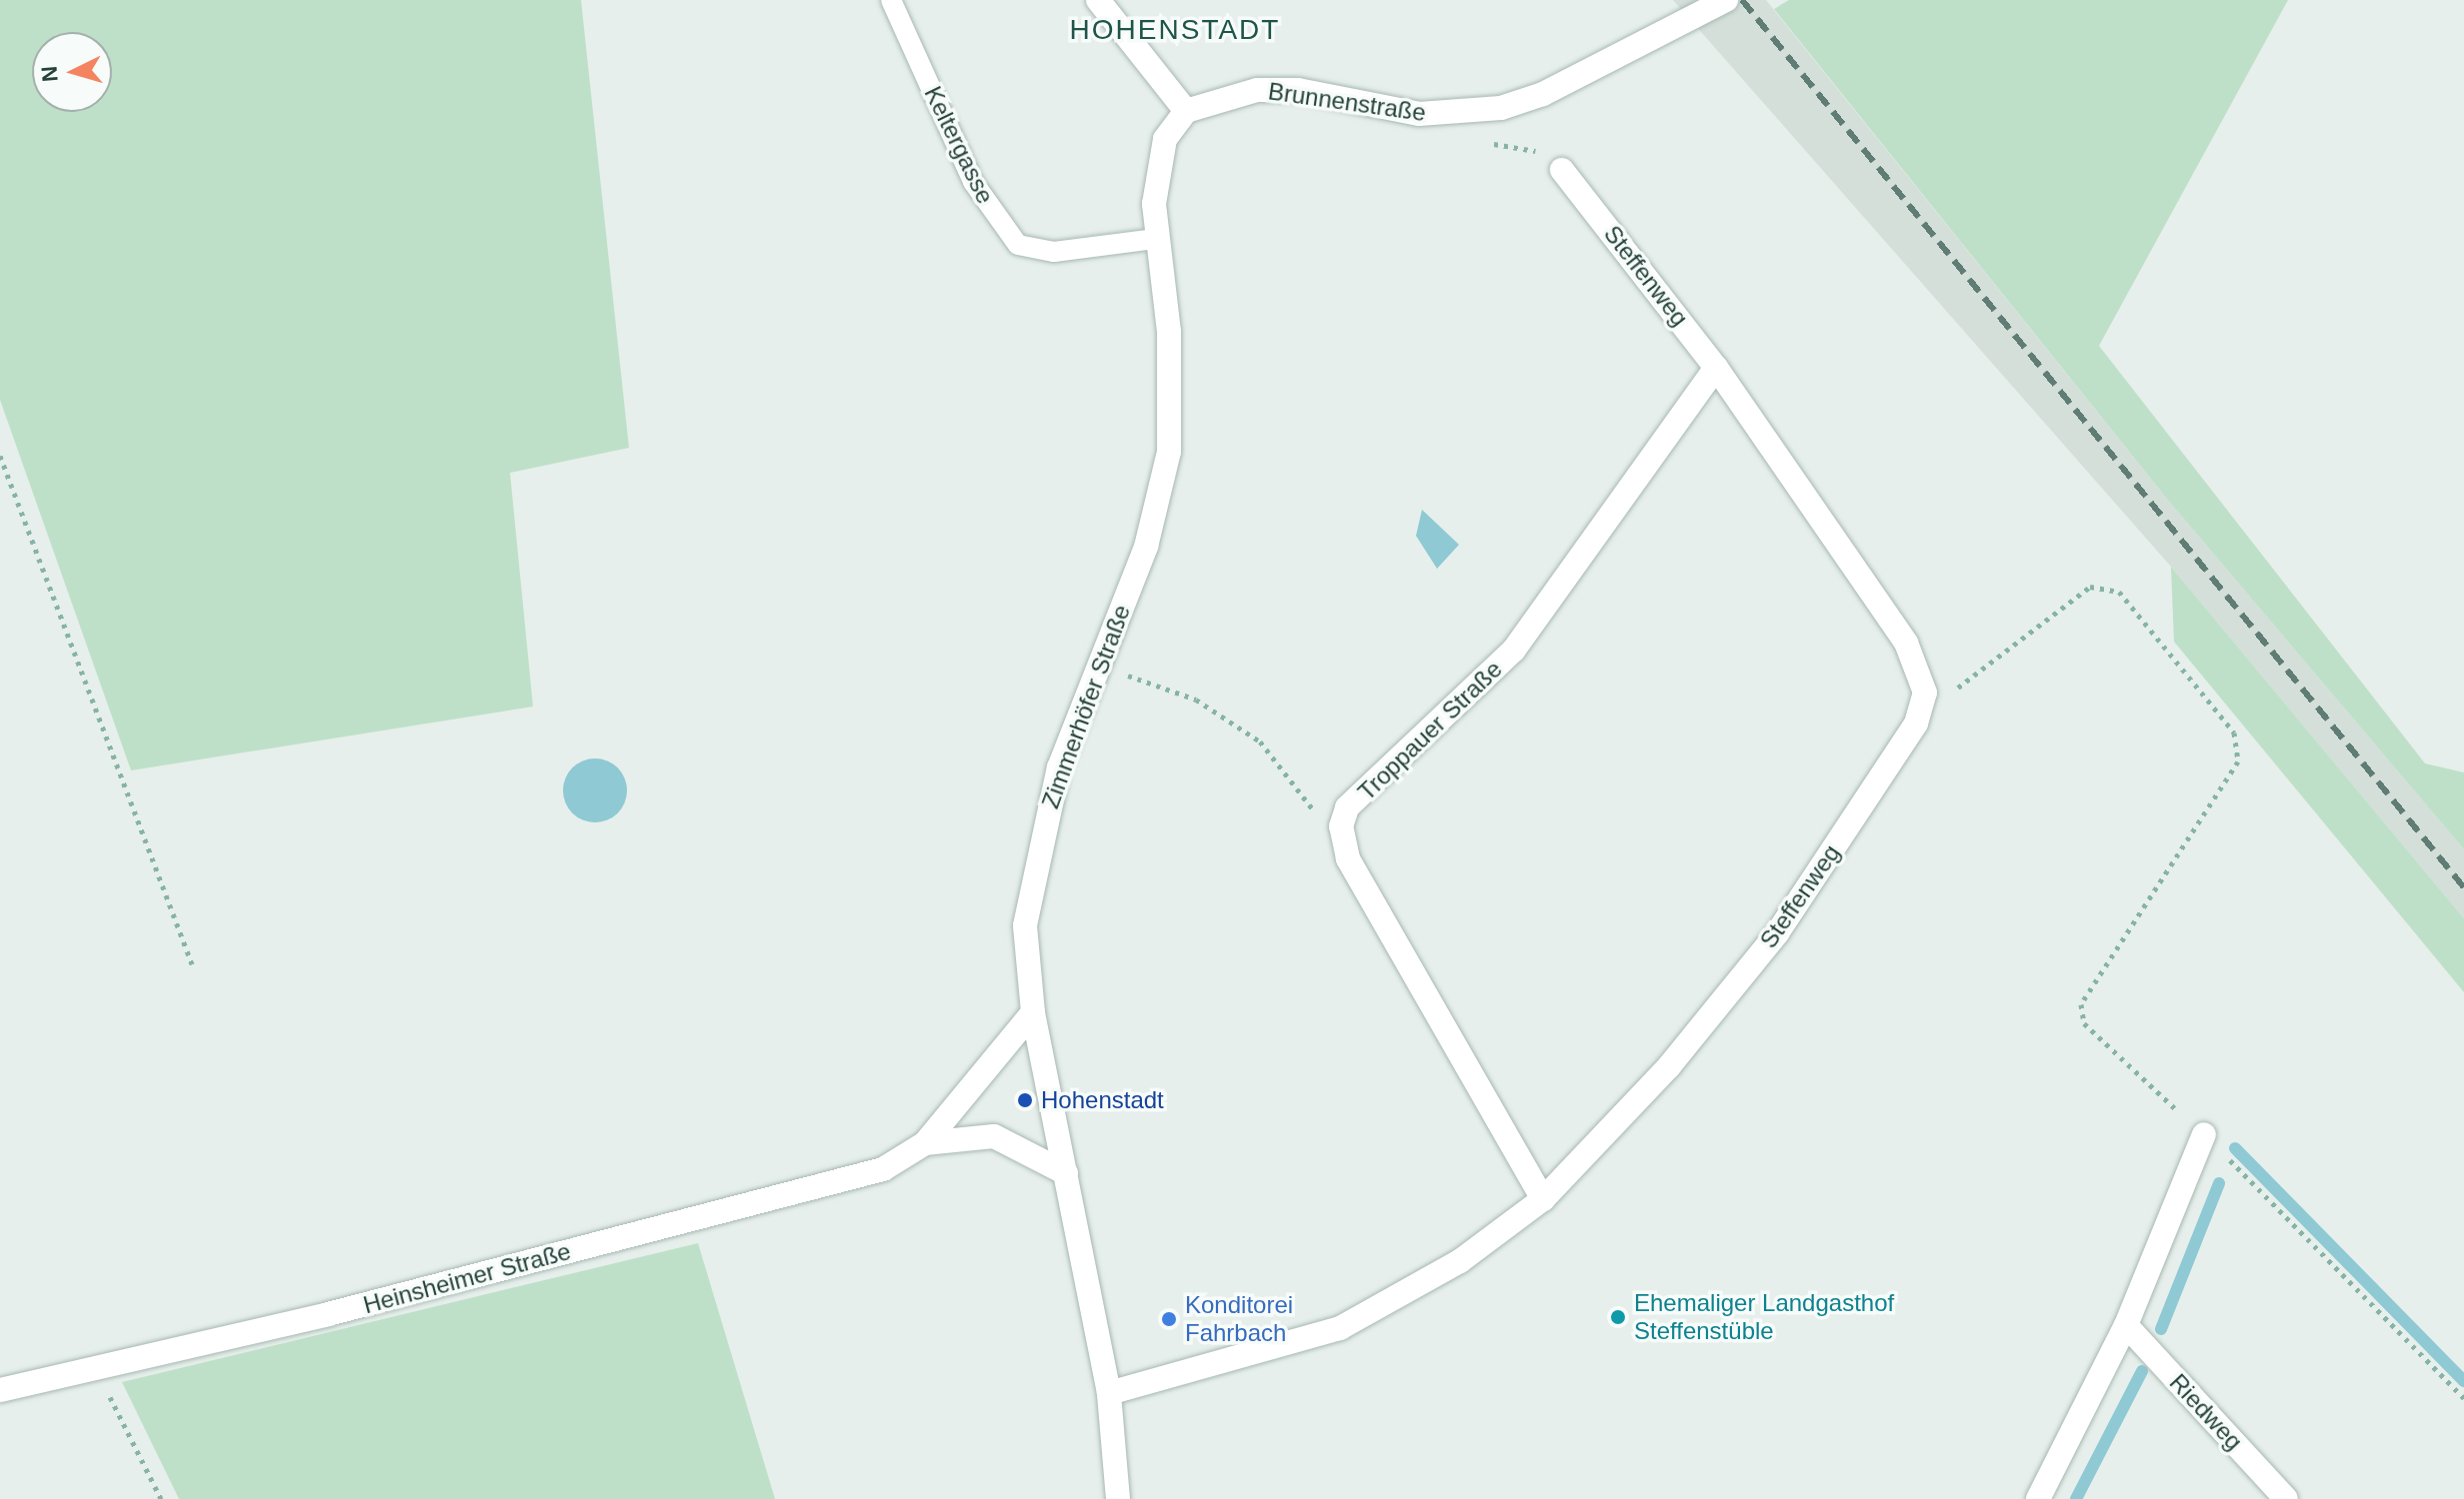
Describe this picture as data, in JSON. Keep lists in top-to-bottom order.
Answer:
{
  "streets": {
    "street": [
      "Brunnenstraße",
      "Steffenweg",
      "Zimmerhöfer Straße",
      "Troppauer Straße",
      "Heinsheimer Straße",
      "Riedweg"
    ],
    "lane": ["Keltergasse"]
  },
  "crossings": [
    ["Brunnenstraße", "Zimmerhöfer Straße"],
    ["Keltergasse", "Zimmerhöfer Straße"],
    ["Steffenweg", "Zimmerhöfer Straße"],
    ["Steffenweg", "Troppauer Straße"],
    ["Zimmerhöfer Straße", "Heinsheimer Straße"]
  ],
  "districts": ["HOHENSTADT"],
  "places": ["Hohenstadt", "Ehemaliger Landgasthof Steffenstüble", "Konditorei Fahrbach"],
  "north": "left"
}
